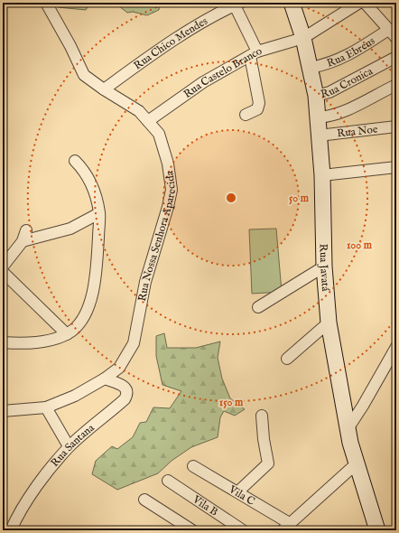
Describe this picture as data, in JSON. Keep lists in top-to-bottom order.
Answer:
{
  "streets": {
    "street": [
      "Rua Chico Mendes",
      "Rua Ebreus",
      "Rua Castelo Branco",
      "Rua Cronica",
      "Rua Noe",
      "Rua Nossa Senhora Aparecida",
      "Rua Javatá",
      "Rua Santana",
      "Vila C",
      "Vila B"
    ]
  },
  "crossings": [
    ["Rua Chico Mendes", "Rua Nossa Senhora Aparecida"],
    ["Rua Ebreus", "Rua Javatá"],
    ["Rua Castelo Branco", "Rua Nossa Senhora Aparecida"],
    ["Rua Castelo Branco", "Rua Javatá"],
    ["Rua Cronica", "Rua Javatá"],
    ["Rua Noe", "Rua Javatá"],
    ["Rua Nossa Senhora Aparecida", "Rua Santana"]
  ],
  "rings": ["50 m", "100 m", "150 m"]
}
